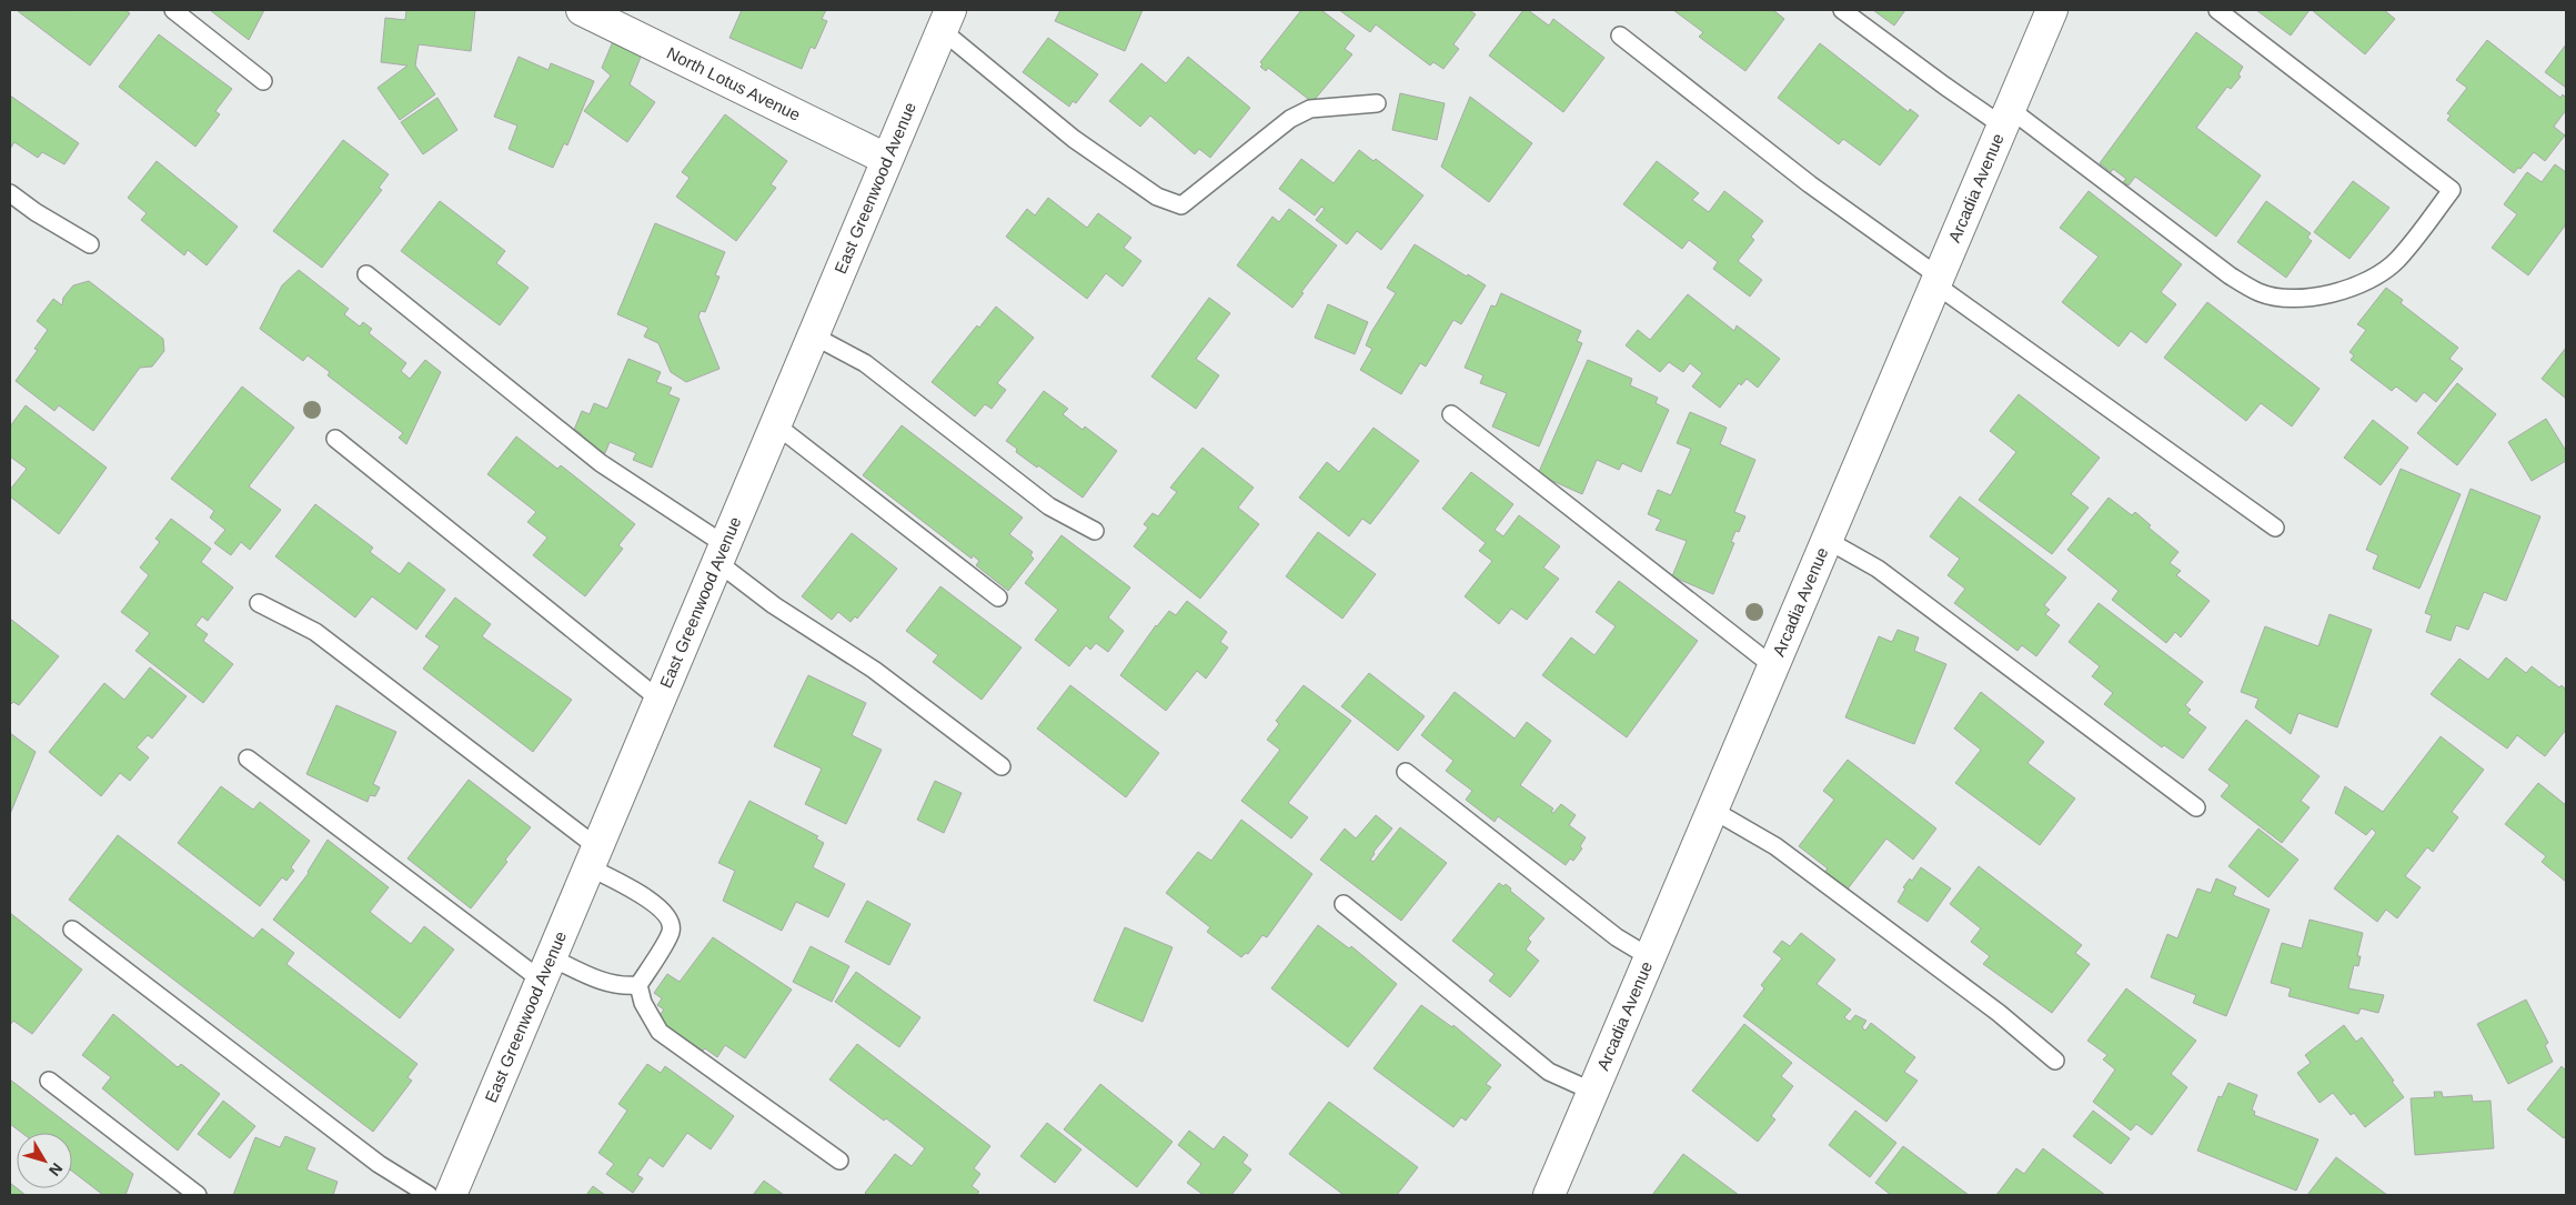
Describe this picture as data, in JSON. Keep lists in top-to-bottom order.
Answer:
{
  "streets": {
    "street": ["North Lotus Avenue", "East Greenwood Avenue", "Arcadia Avenue"]
  },
  "crossings": [
    ["North Lotus Avenue", "East Greenwood Avenue"]
  ],
  "north": "bottom right"
}
